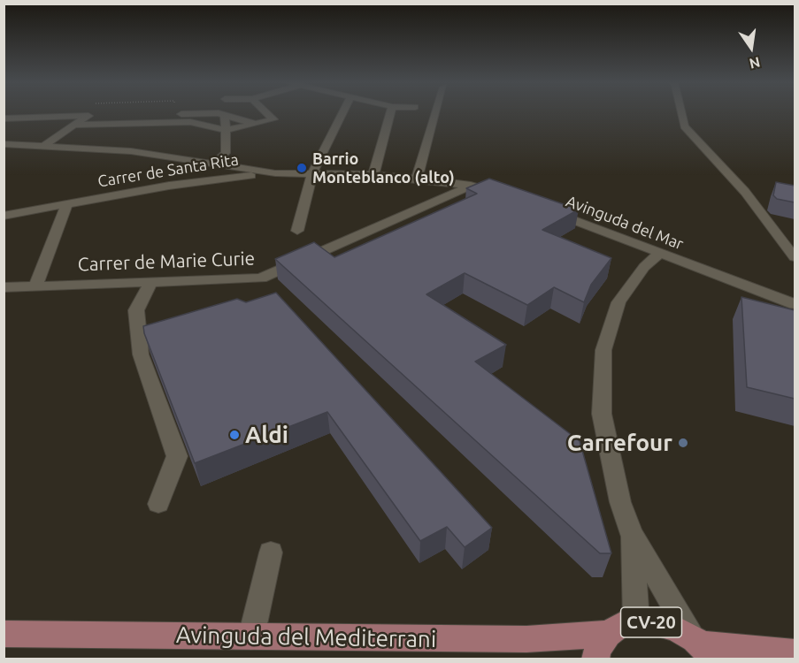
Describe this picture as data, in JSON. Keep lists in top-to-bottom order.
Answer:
{
  "streets": {
    "main road": ["CV-20", "Avinguda del Mediterrani"],
    "street": ["Carrer de Santa Rita", "Avinguda del Mar", "Carrer de Marie Curie"]
  },
  "crossings": [
    ["CV-20", "Avinguda del Mediterrani"]
  ],
  "places": ["Barrio Monteblanco (alto)", "Aldi", "Carrefour"],
  "north": "bottom"
}
